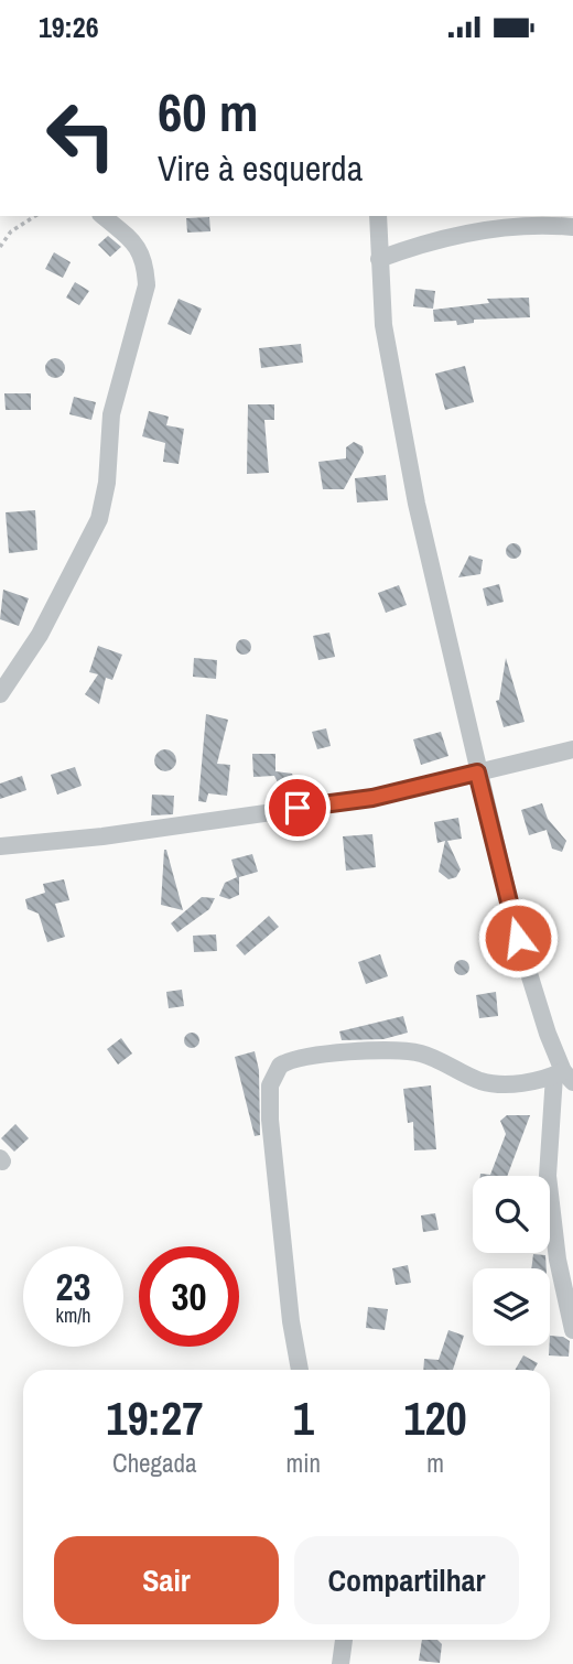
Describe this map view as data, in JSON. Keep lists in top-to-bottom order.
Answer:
{
  "page": {
    "status": "19:26",
    "turn": ["60 m", "Vire à esquerda"],
    "speed": "23 km/h",
    "limit": "30",
    "eta": [
      "19:27",
      "Chegada",
      "1",
      "min",
      "120",
      "m"
    ],
    "buttons": ["Sair", "Compartilhar"]
  }
}
